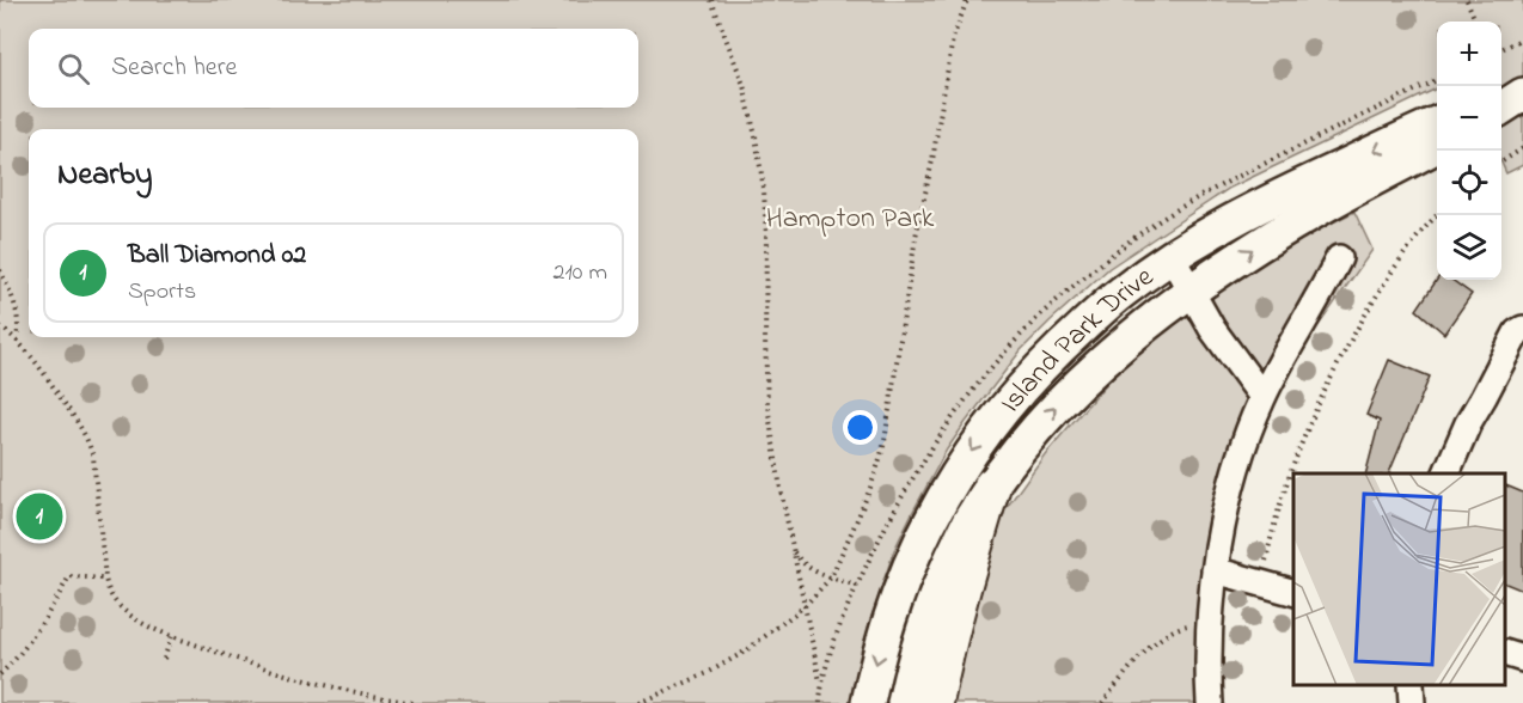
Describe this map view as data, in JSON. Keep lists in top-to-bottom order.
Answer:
{
  "streets": {
    "main road": ["Island Park Drive"]
  },
  "parks": ["Hampton Park"],
  "page": {
    "map_buttons": ["+", "−"],
    "search": "Search here",
    "heading": "Nearby",
    "list": [
      {
        "mark": "1",
        "name": "Ball Diamond 02",
        "note": "Sports",
        "value": "210 m"
      }
    ],
    "pins": "1"
  }
}
